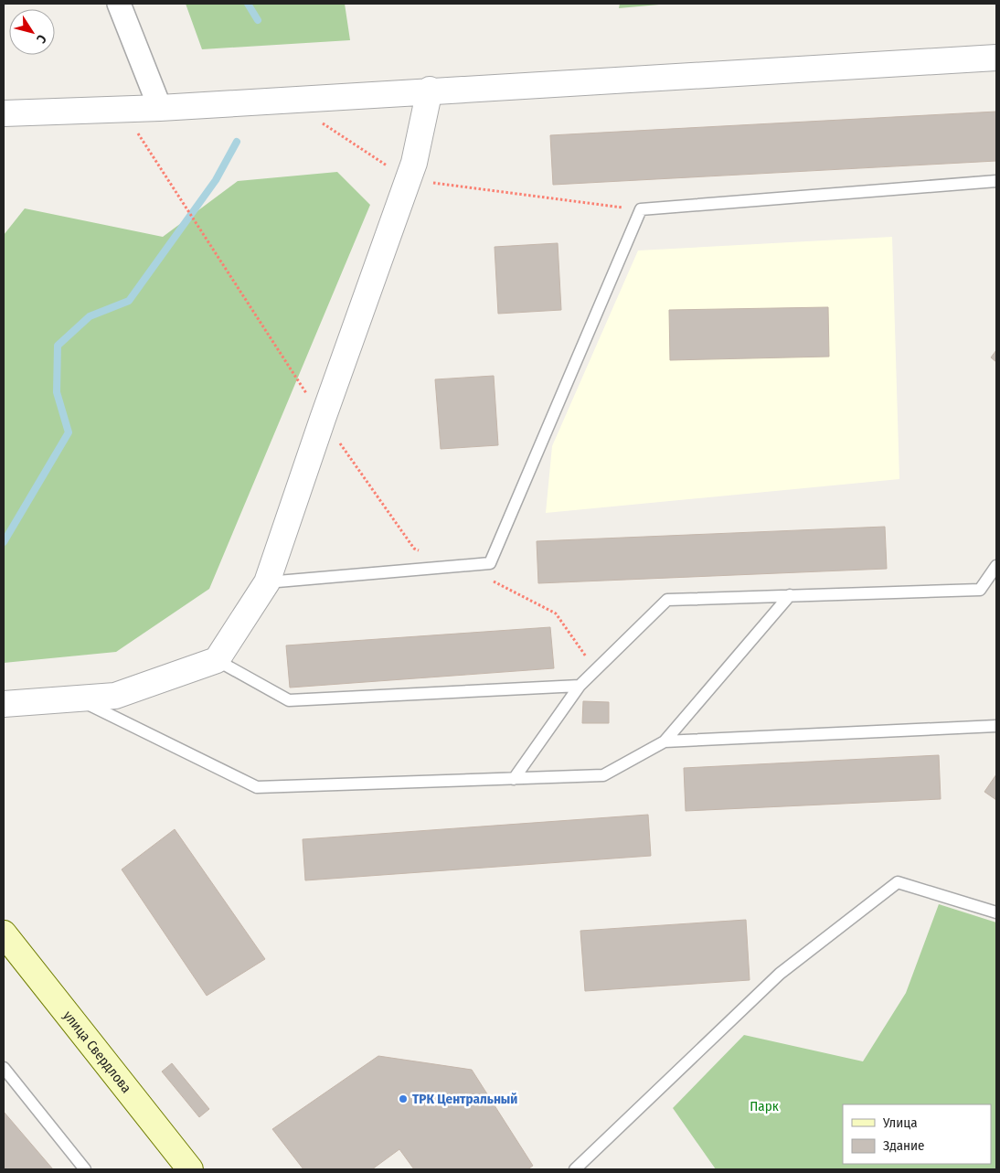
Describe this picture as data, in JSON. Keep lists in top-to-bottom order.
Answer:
{
  "streets": {
    "main road": ["улица Свердлова"]
  },
  "parks": ["Парк"],
  "places": ["ТРК Центральный"],
  "legend": ["Улица", "Здание"],
  "north": "bottom right"
}
